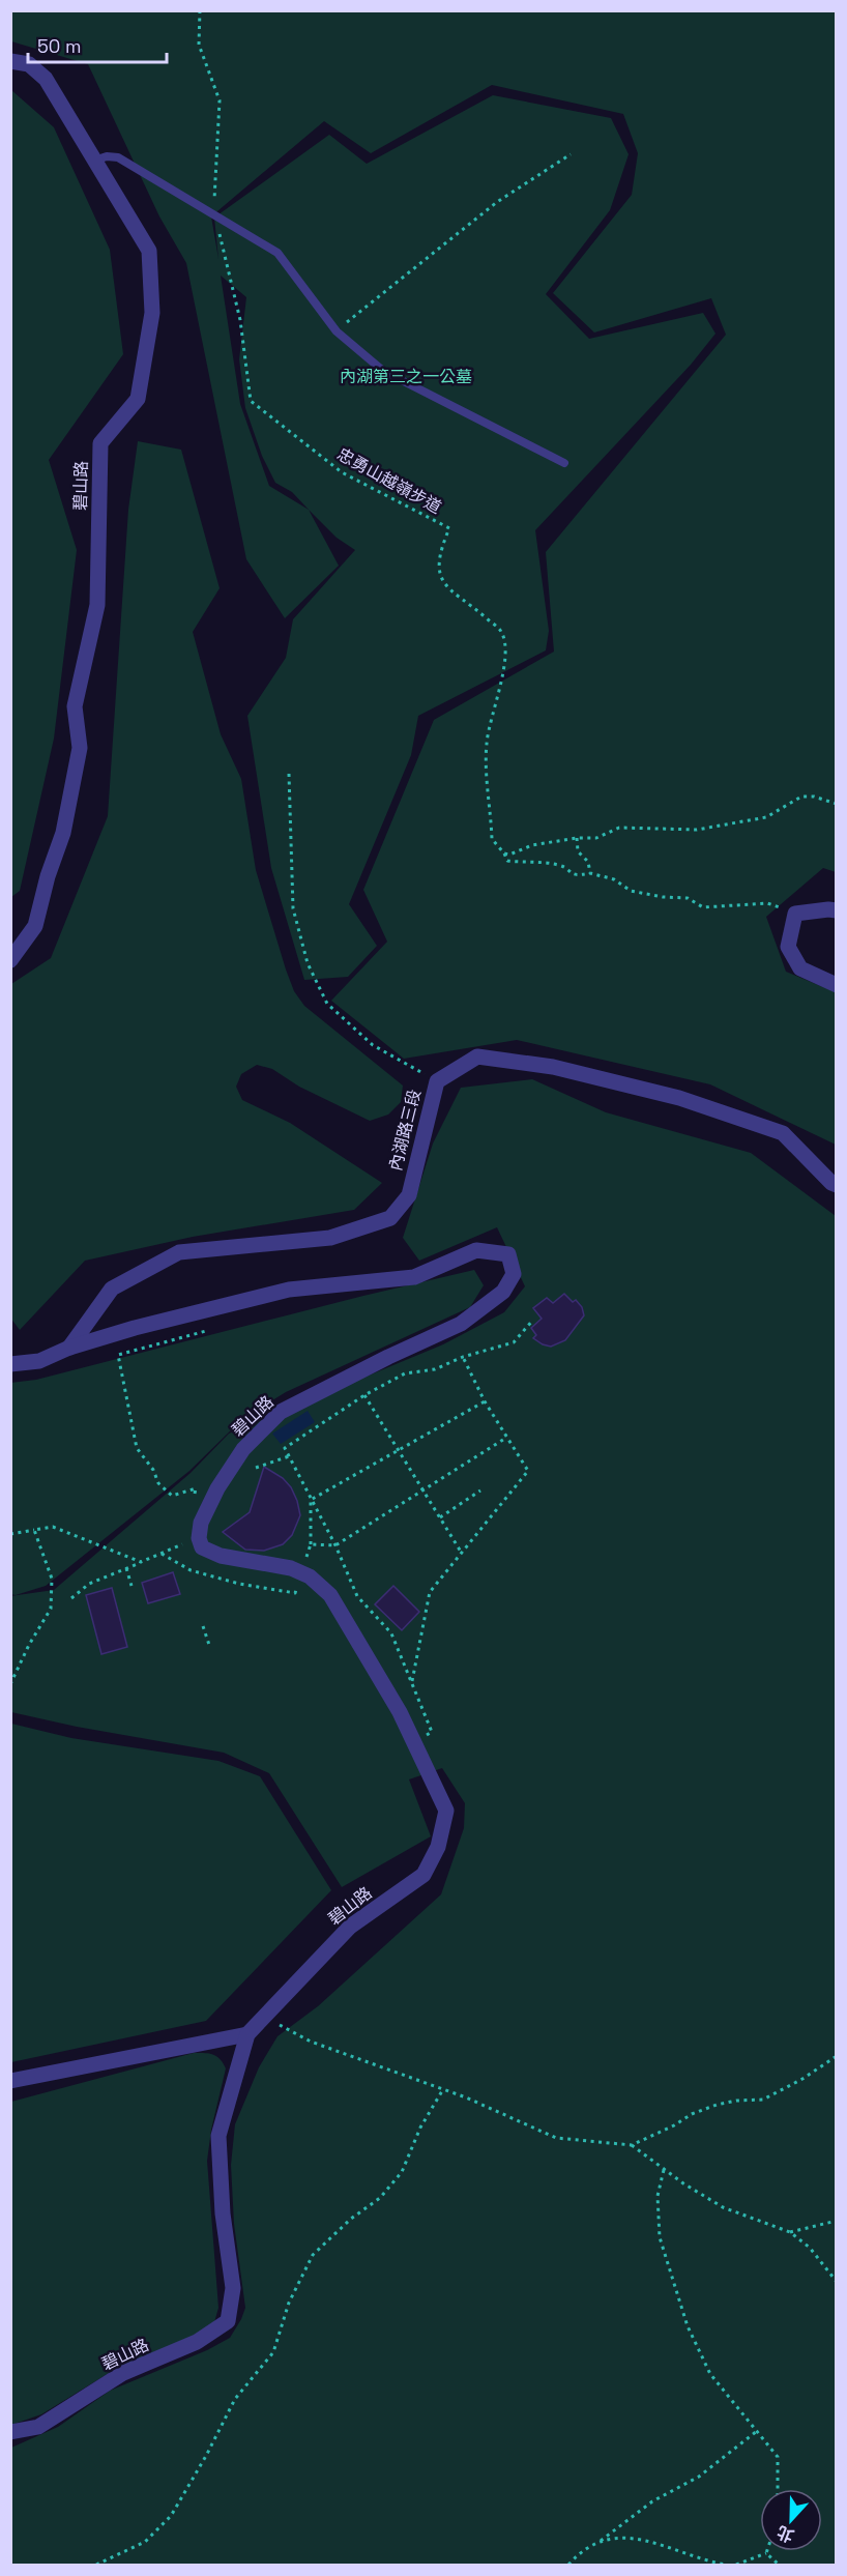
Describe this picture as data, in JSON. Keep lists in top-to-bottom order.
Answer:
{
  "streets": {
    "street": ["碧山路", "內湖路三段"],
    "path": ["忠勇山越嶺步道"]
  },
  "crossings": [
    ["碧山路", "內湖路三段"]
  ],
  "parks": ["內湖第三之一公墓"],
  "scale_bar": "50 m",
  "north": "bottom"
}
